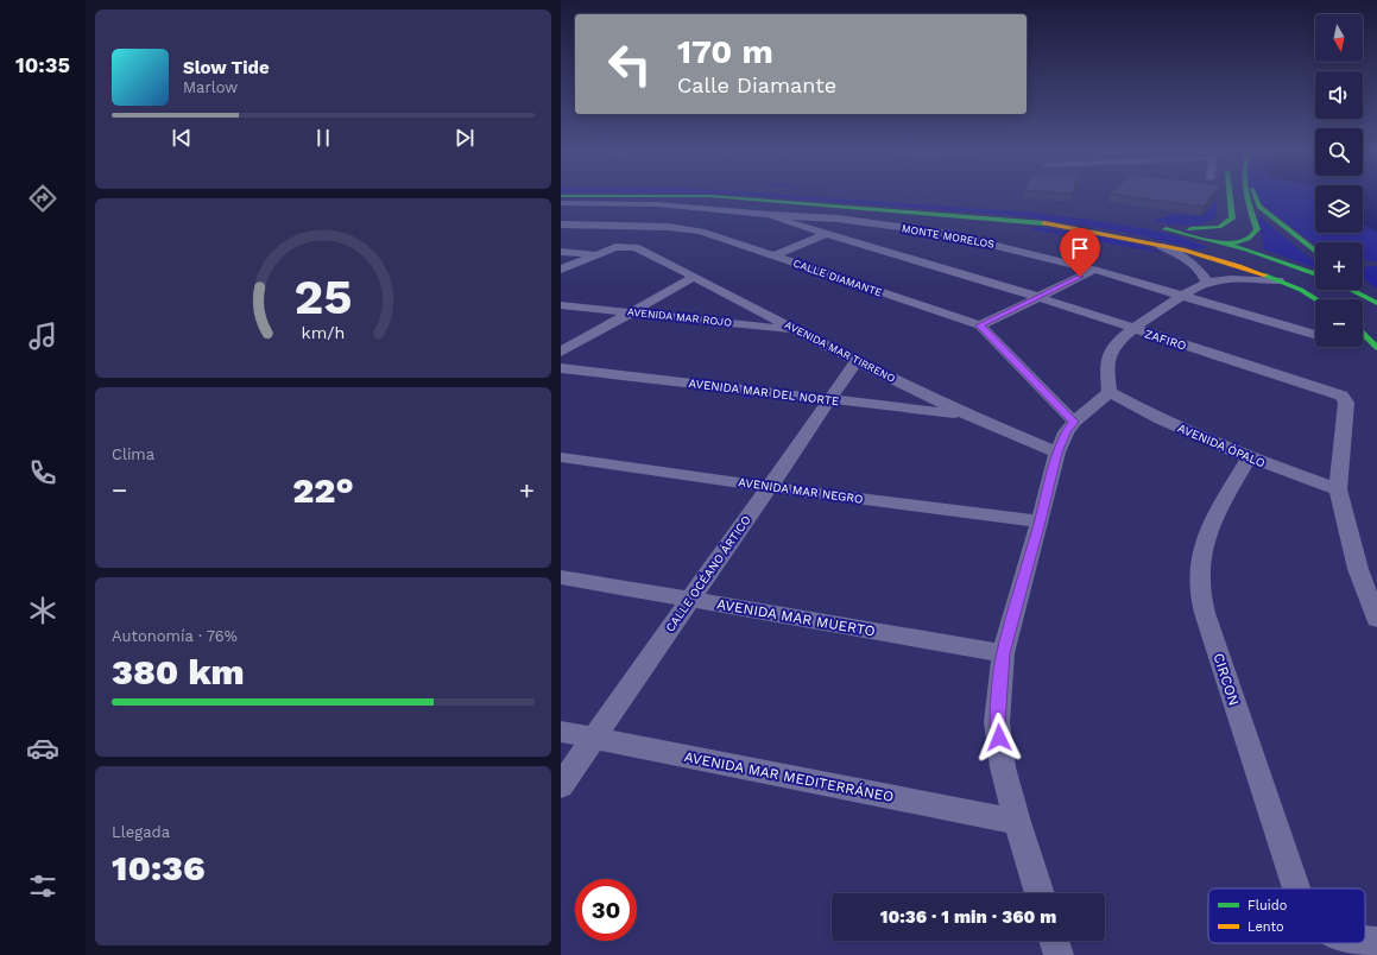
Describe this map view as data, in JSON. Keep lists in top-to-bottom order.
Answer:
{
  "streets": {
    "street": [
      "MONTE MORELOS",
      "CALLE DIAMANTE",
      "AVENIDA MAR ROJO",
      "ZAFIRO",
      "AVENIDA MAR TIRRENO",
      "AVENIDA MAR DEL NORTE",
      "AVENIDA ÓPALO",
      "AVENIDA MAR NEGRO",
      "CALLE OCÉANO ÁRTICO",
      "AVENIDA MAR MUERTO",
      "CIRCON",
      "AVENIDA MAR MEDITERRÁNEO"
    ]
  },
  "crossings": [
    ["MONTE MORELOS", "ZAFIRO"],
    ["AVENIDA MAR ROJO", "AVENIDA MAR TIRRENO"],
    ["ZAFIRO", "AVENIDA ÓPALO"],
    ["AVENIDA MAR TIRRENO", "AVENIDA MAR DEL NORTE"],
    ["AVENIDA MAR TIRRENO", "CALLE OCÉANO ÁRTICO"],
    ["AVENIDA MAR DEL NORTE", "CALLE OCÉANO ÁRTICO"],
    ["AVENIDA ÓPALO", "CIRCON"],
    ["AVENIDA MAR NEGRO", "CALLE OCÉANO ÁRTICO"],
    ["CALLE OCÉANO ÁRTICO", "AVENIDA MAR MUERTO"],
    ["CALLE OCÉANO ÁRTICO", "AVENIDA MAR MEDITERRÁNEO"]
  ],
  "legend": ["Fluido", "Lento"],
  "north": "bottom",
  "page": {
    "tabs": "10:35",
    "map_buttons": ["+", "−"],
    "turn": ["170 m", "Calle Diamante"],
    "song": ["Slow Tide", "Marlow"],
    "tile": [
      "Clima",
      ["Autonomía · 76%", "380 km"],
      ["Llegada", "10:36"]
    ],
    "heat": ["−", "22°", "+"],
    "limit": "30",
    "trip": "10:36 · 1 min · 360 m",
    "gauge": ["25", "km/h"]
  }
}
